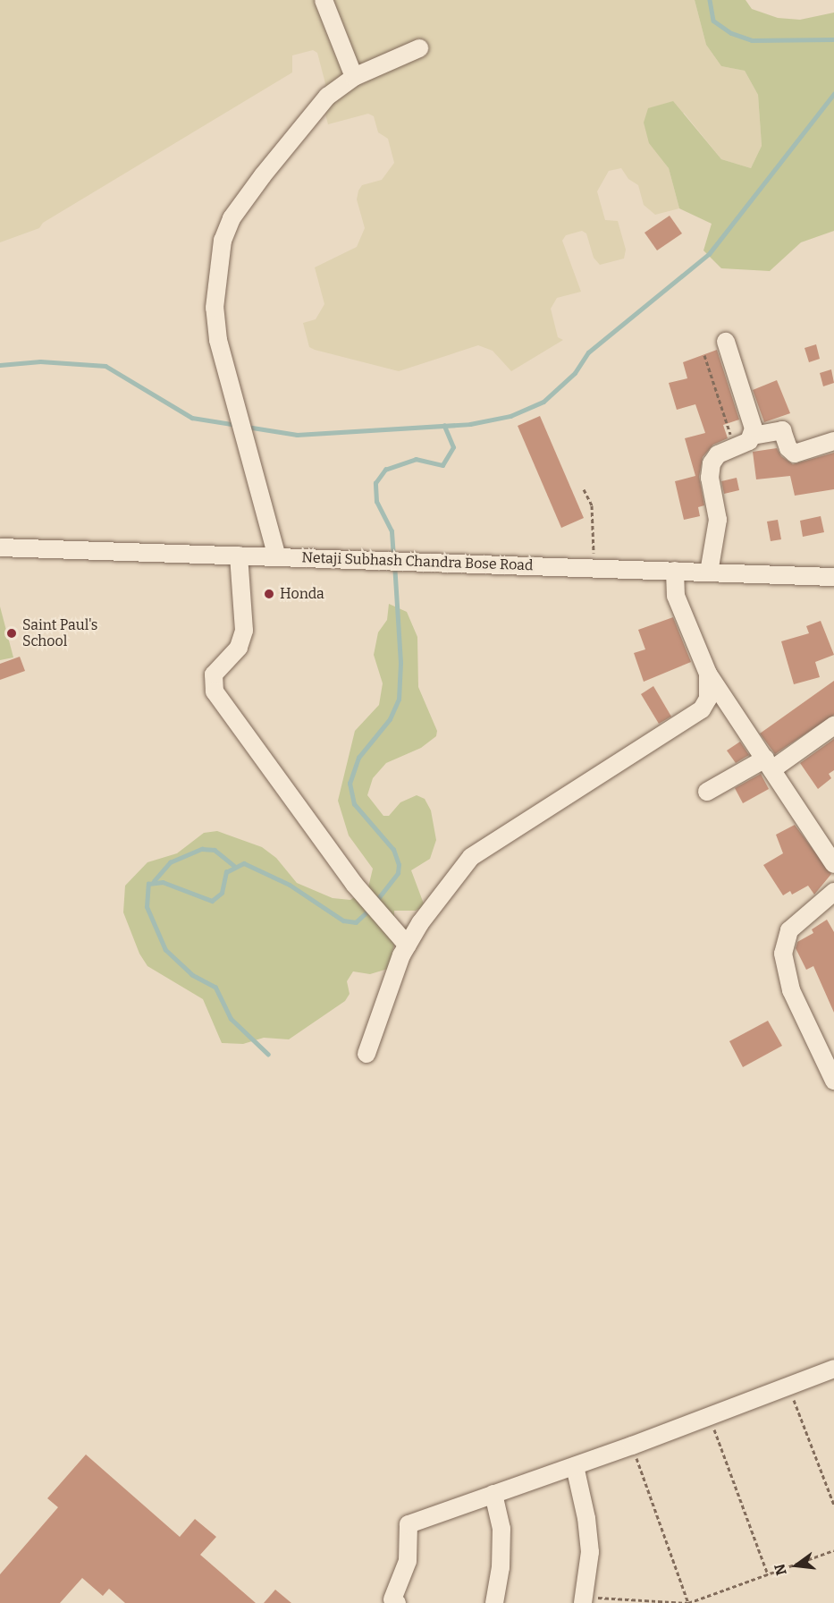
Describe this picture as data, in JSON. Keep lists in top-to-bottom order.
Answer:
{
  "streets": {
    "street": ["Netaji Subhash Chandra Bose Road"]
  },
  "places": ["Honda", "Saint Paul's School"],
  "north": "left"
}
